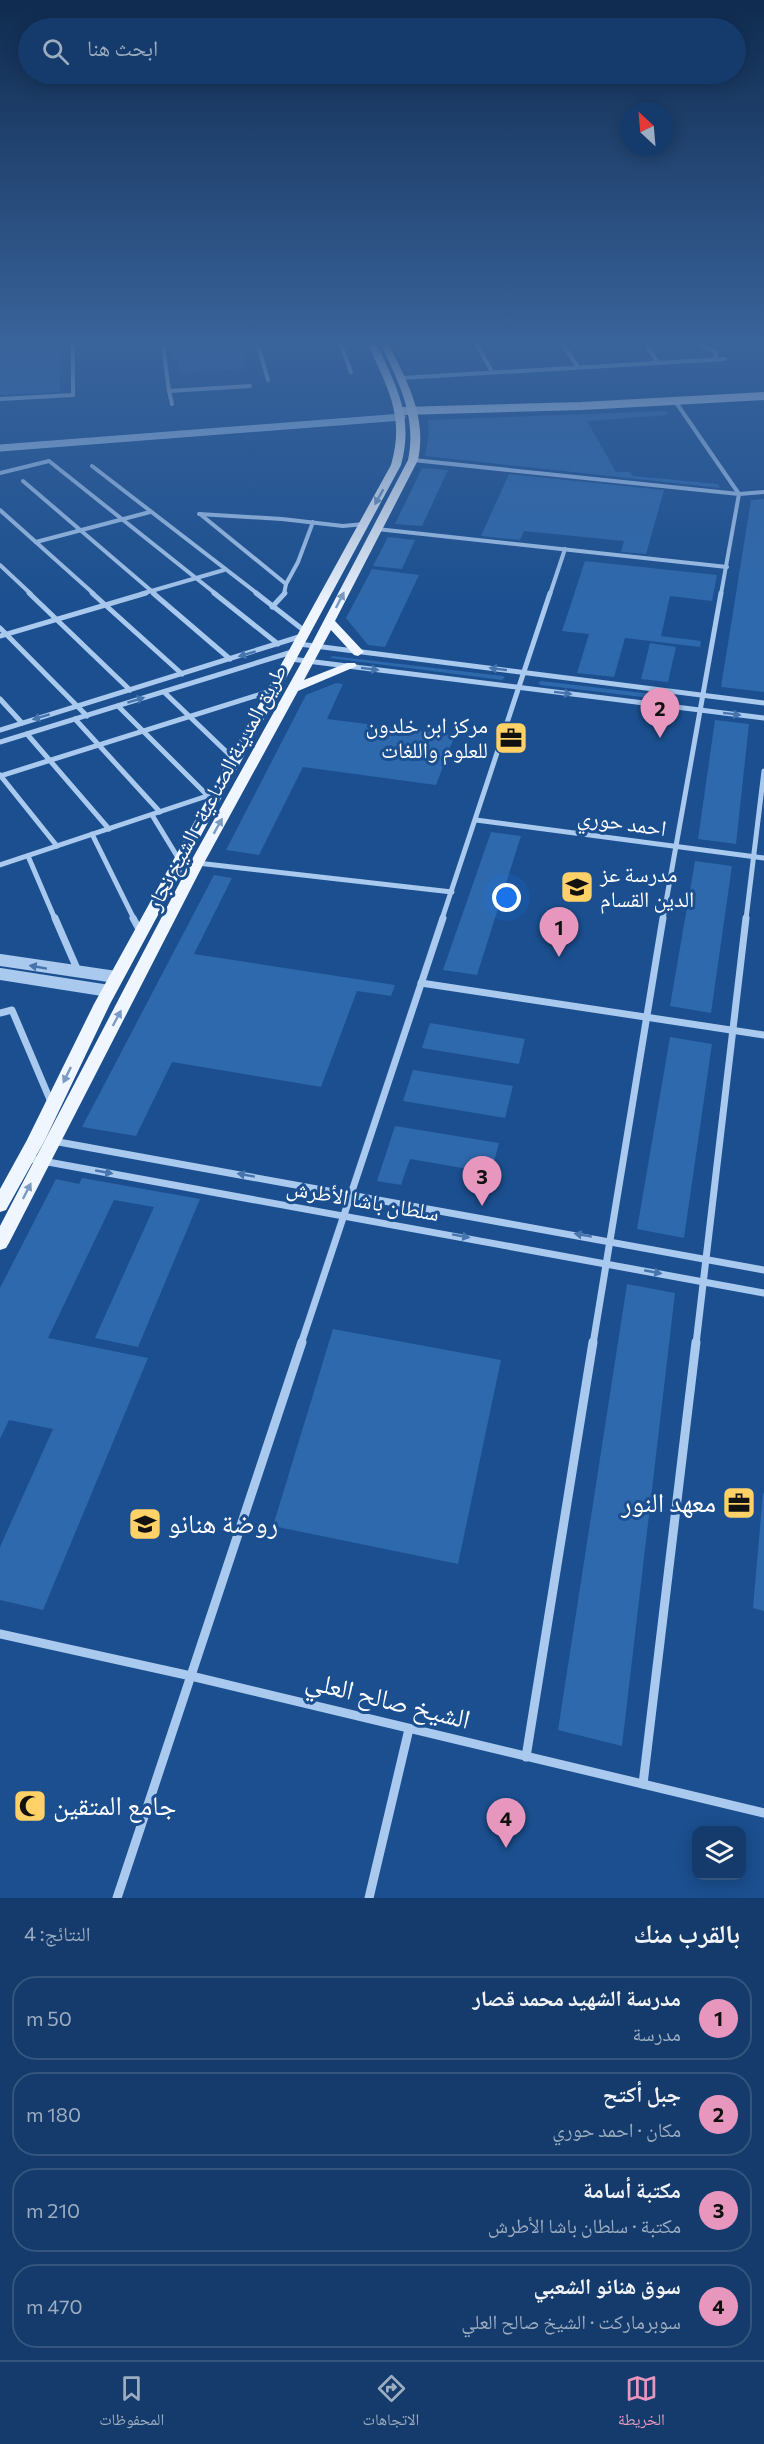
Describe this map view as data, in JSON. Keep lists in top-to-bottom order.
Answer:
{
  "streets": {
    "main road": ["طريق المدينة الصناعية- الشيخ نجار"],
    "street": ["احمد حوري", "سلطان باشا الأطرش", "الشيخ صالح العلي"]
  },
  "crossings": [
    ["طريق المدينة الصناعية- الشيخ نجار", "سلطان باشا الأطرش"]
  ],
  "places": {
    "office": ["مركز ابن خلدون للعلوم واللغات", "معهد النور"],
    "school or university": ["مدرسة عز الدين القسام", "روضة هنانو"],
    "mosque": ["جامع المتقين"]
  },
  "north": "top left",
  "page": {
    "search": "ابحث هنا",
    "pins": [
      "2",
      "1",
      "3",
      "4"
    ],
    "heading": ["بالقرب منك", "النتائج: 4"],
    "list": [
      {
        "mark": "1",
        "name": "مدرسة الشهيد محمد قصار",
        "note": "مدرسة",
        "value": "50 m"
      },
      {
        "mark": "2",
        "name": "جبل أكتح",
        "note": "مكان · احمد حوري",
        "value": "180 m"
      },
      {
        "mark": "3",
        "name": "مكتبة أسامة",
        "note": "مكتبة · سلطان باشا الأطرش",
        "value": "210 m"
      },
      {
        "mark": "4",
        "name": "سوق هنانو الشعبي",
        "note": "سوبرماركت · الشيخ صالح العلي",
        "value": "470 m"
      }
    ],
    "nav": ["الخريطة", "الاتجاهات", "المحفوظات"]
  }
}
